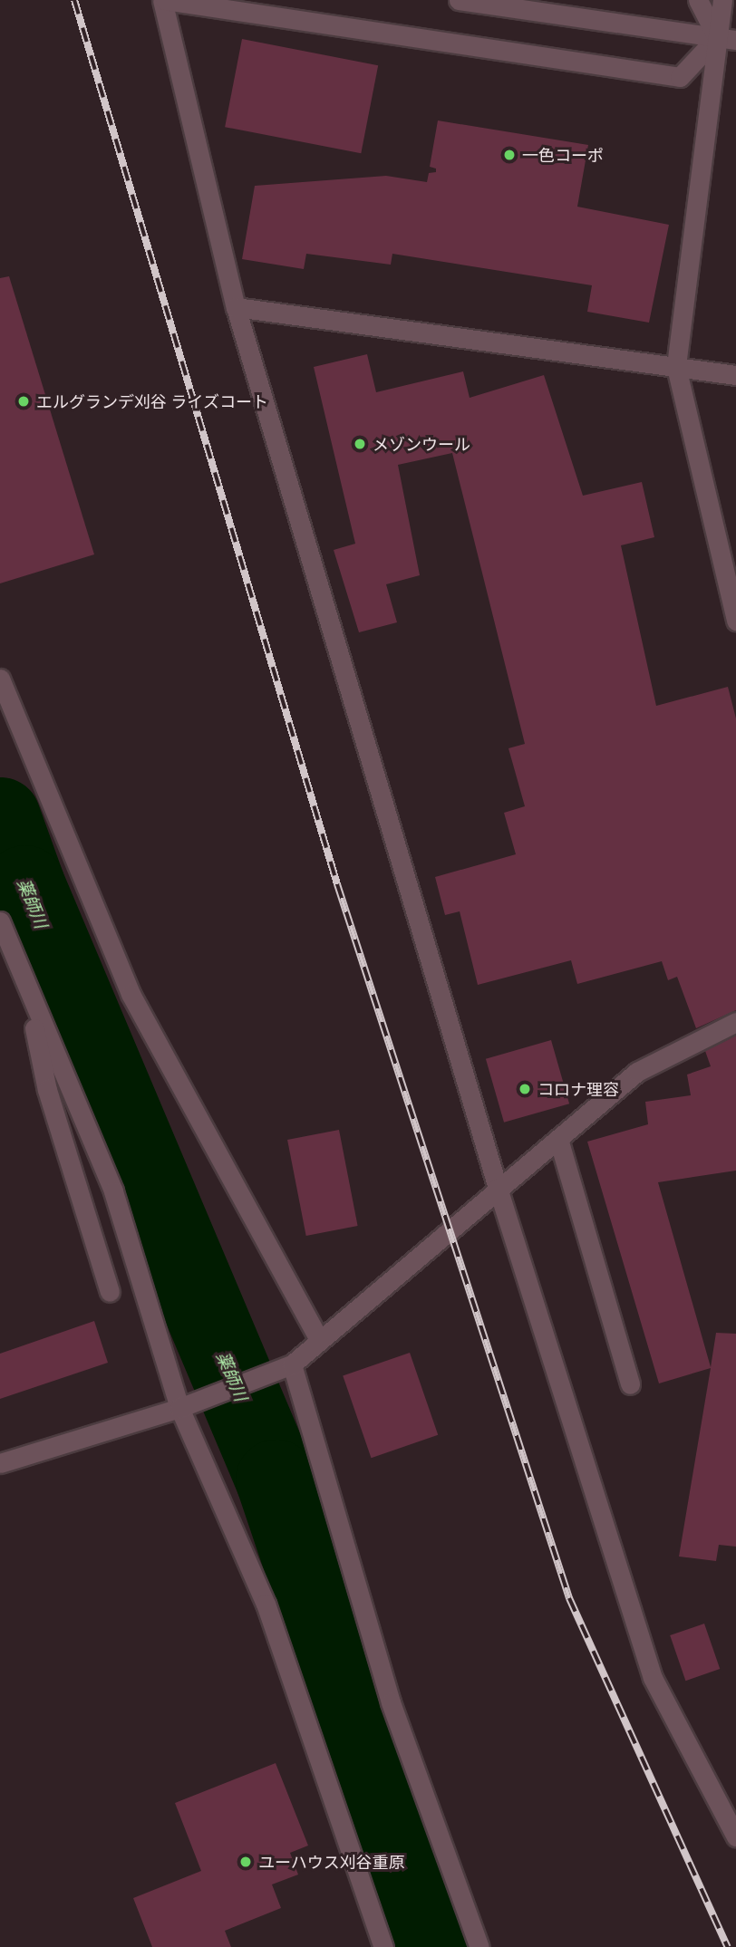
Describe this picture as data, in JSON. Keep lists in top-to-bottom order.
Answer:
{
  "water": ["薬師川"],
  "places": [
    "一色コーポ",
    "エルグランデ刈谷 ライズコート",
    "メゾンウール",
    "コロナ理容",
    "ユーハウス刈谷重原"
  ]
}
